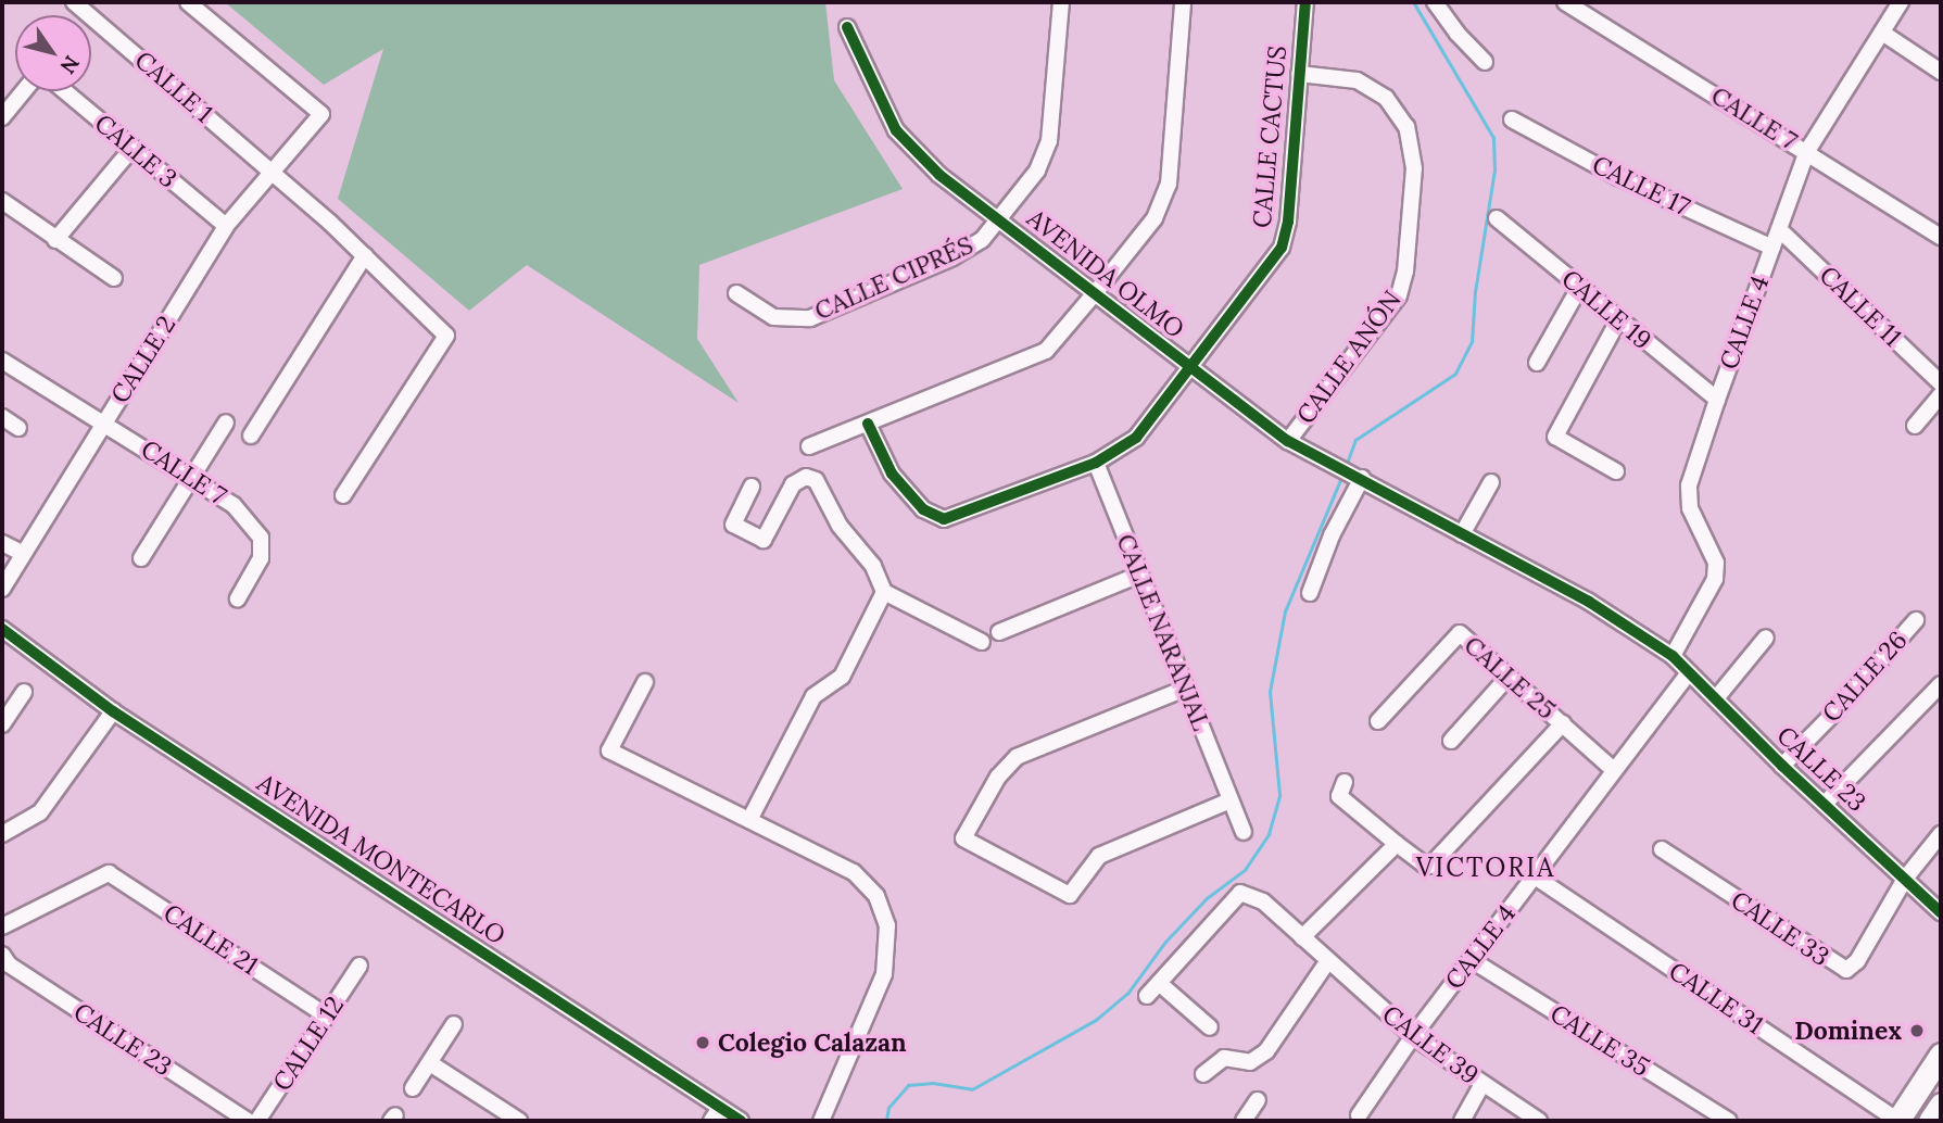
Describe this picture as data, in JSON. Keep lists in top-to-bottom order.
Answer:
{
  "streets": {
    "street": [
      "CALLE 1",
      "CALLE 7",
      "CALLE CACTUS",
      "CALLE 3",
      "CALLE 17",
      "AVENIDA OLMO",
      "CALLE CIPRÉS",
      "CALLE 11",
      "CALLE 19",
      "CALLE 4",
      "CALLE ANÓN",
      "CALLE 2",
      "CALLE NARANJAL",
      "CALLE 26",
      "CALLE 25",
      "CALLE 23",
      "AVENIDA MONTECARLO",
      "CALLE 33",
      "CALLE 21",
      "CALLE 31",
      "CALLE 35",
      "CALLE 12",
      "CALLE 39"
    ]
  },
  "crossings": [
    ["CALLE 1", "CALLE 2"],
    ["CALLE 7", "CALLE 4"],
    ["CALLE 7", "CALLE 2"],
    ["CALLE CACTUS", "AVENIDA OLMO"],
    ["CALLE CACTUS", "CALLE ANÓN"],
    ["CALLE CACTUS", "CALLE NARANJAL"],
    ["CALLE 3", "CALLE 2"],
    ["CALLE 17", "CALLE 4"],
    ["AVENIDA OLMO", "CALLE CIPRÉS"],
    ["AVENIDA OLMO", "CALLE 4"],
    ["AVENIDA OLMO", "CALLE ANÓN"],
    ["AVENIDA OLMO", "CALLE 23"],
    ["CALLE 11", "CALLE 4"],
    ["CALLE 19", "CALLE 4"],
    ["CALLE 4", "CALLE 25"],
    ["CALLE 4", "CALLE 23"],
    ["CALLE 4", "CALLE 31"],
    ["CALLE 4", "CALLE 35"],
    ["CALLE 4", "CALLE 39"],
    ["CALLE 26", "CALLE 23"],
    ["CALLE 23", "CALLE 33"],
    ["CALLE 21", "CALLE 12"]
  ],
  "districts": ["VICTORIA"],
  "places": ["Dominex", "Colegio Calazan"],
  "north": "bottom right"
}
